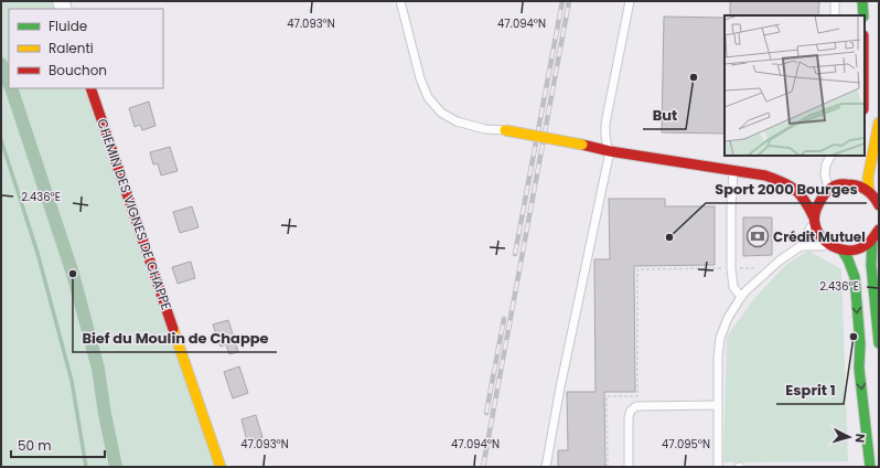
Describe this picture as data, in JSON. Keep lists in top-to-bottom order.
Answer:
{
  "streets": {
    "street": ["CHEMIN DES VIGNES DE CHAPPE"]
  },
  "places": {
    "other": [
      "But",
      "Sport 2000 Bourges",
      "Bief du Moulin de Chappe",
      "Esprit 1"
    ],
    "bank": ["Crédit Mutuel"]
  },
  "legend": ["Fluide", "Ralenti", "Bouchon"],
  "scale_bar": "50 m",
  "north": "right",
  "coordinates": [
    "47.093°N",
    "47.094°N",
    "2.436°E",
    "47.095°N"
  ]
}
